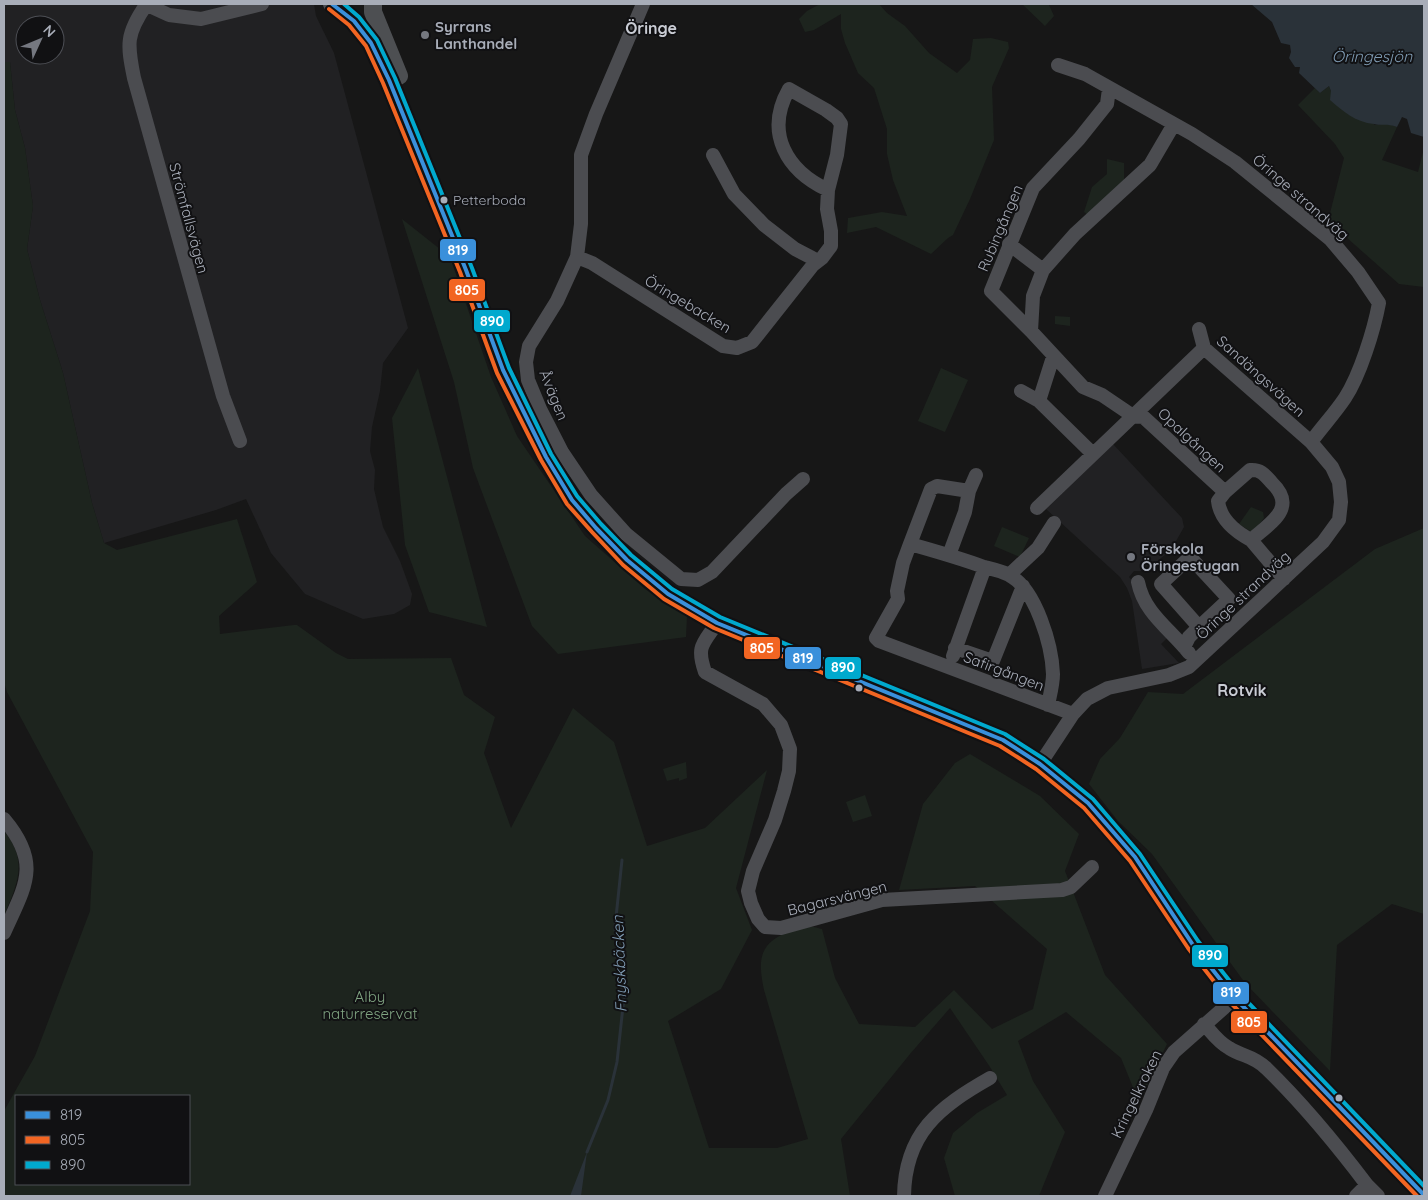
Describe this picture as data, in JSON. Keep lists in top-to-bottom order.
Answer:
{
  "streets": {
    "street": [
      "Öringe strandväg",
      "Strömfallsvägen",
      "Rubingången",
      "Öringebacken",
      "Sandängsvägen",
      "Åvägen",
      "Opalgången",
      "Safirgången",
      "Bagarsvängen",
      "Kringelkroken"
    ]
  },
  "crossings": [
    ["Öringe strandväg", "Rubingången"],
    ["Öringe strandväg", "Sandängsvägen"],
    ["Öringe strandväg", "Opalgången"],
    ["Öringe strandväg", "Safirgången"],
    ["Rubingången", "Opalgången"],
    ["Öringebacken", "Åvägen"]
  ],
  "districts": ["Öringe", "Rotvik"],
  "water": ["Öringesjön", "Fnyskbäcken"],
  "parks": ["Alby naturreservat"],
  "places": ["Syrrans Lanthandel", "Petterboda", "Förskola Öringestugan"],
  "lines": ["transit line 819", "transit line 890", "transit line 805"],
  "legend": ["819", "805", "890"],
  "north": "top right"
}
